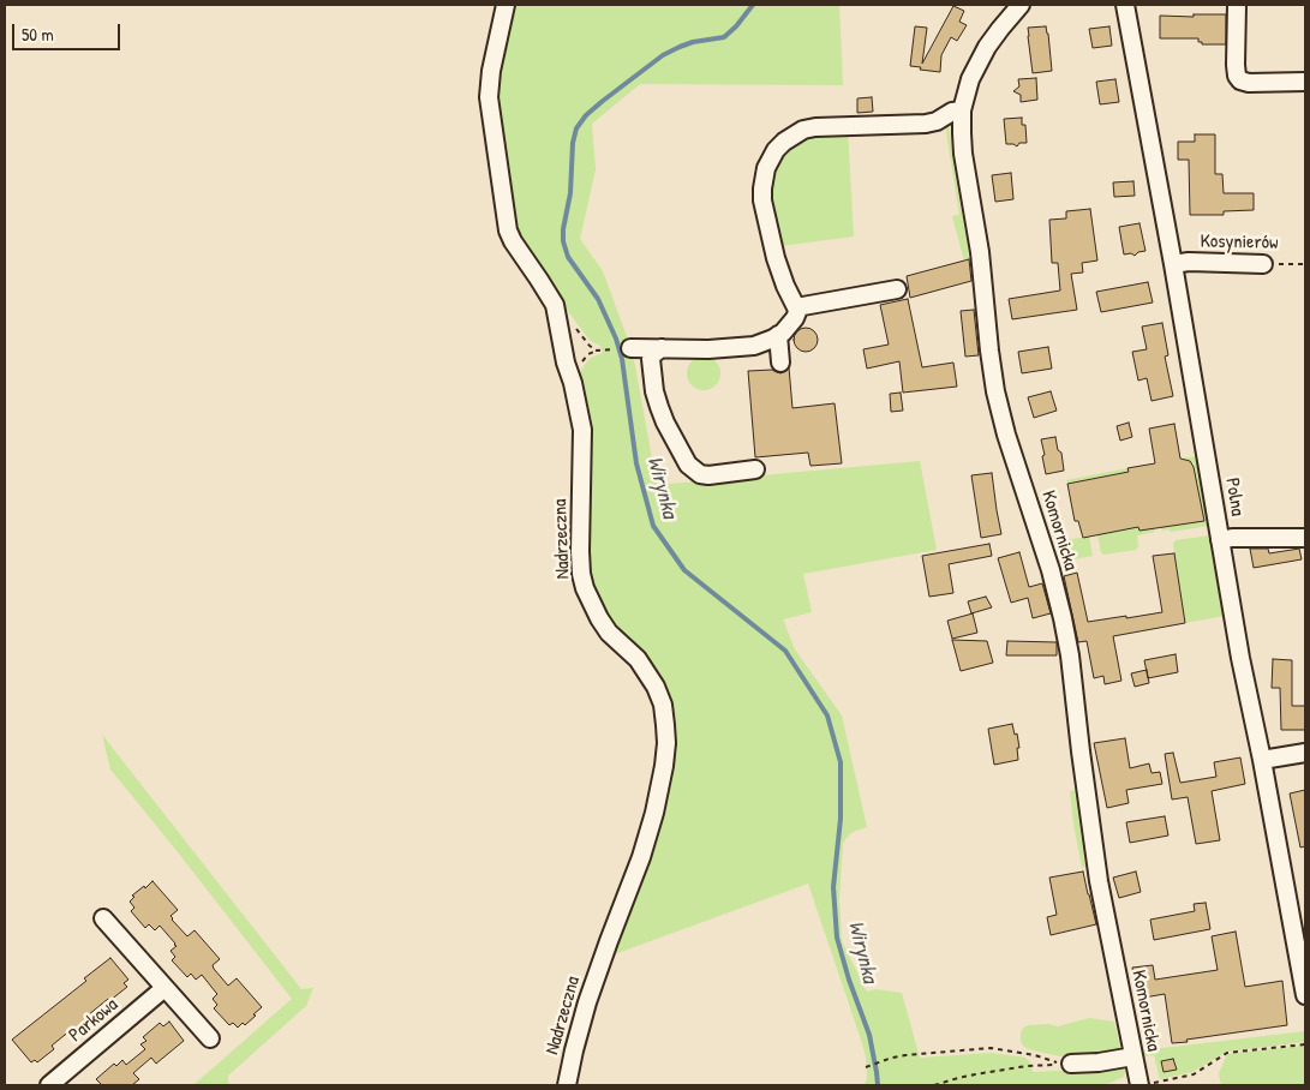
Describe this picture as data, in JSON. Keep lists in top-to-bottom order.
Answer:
{
  "streets": {
    "street": [
      "Kosynierów",
      "Polna",
      "Komornicka",
      "Nadrzeczna",
      "Parkowa"
    ]
  },
  "crossings": [
    ["Kosynierów", "Polna"]
  ],
  "water": ["Wirynka"],
  "scale_bar": "50 m"
}
